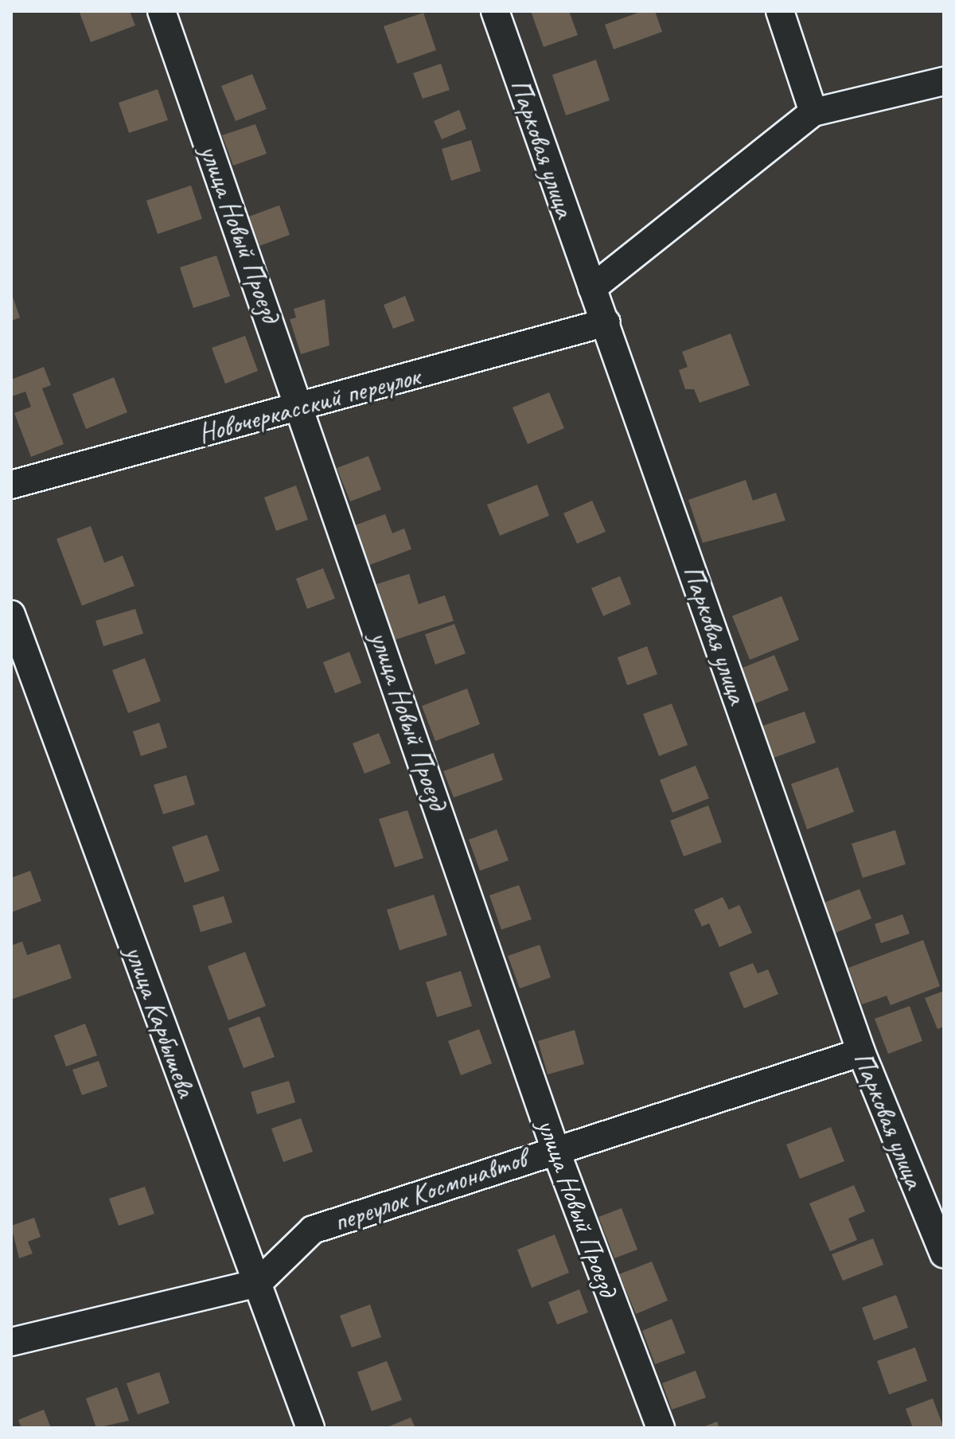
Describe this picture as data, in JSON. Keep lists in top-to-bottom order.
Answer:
{
  "streets": {
    "street": [
      "Парковая улица",
      "улица Новый Проезд",
      "Новочеркасский переулок",
      "улица Карбышева",
      "переулок Космонавтов"
    ]
  },
  "crossings": [
    ["Парковая улица", "Новочеркасский переулок"],
    ["Парковая улица", "переулок Космонавтов"],
    ["улица Новый Проезд", "Новочеркасский переулок"],
    ["улица Новый Проезд", "переулок Космонавтов"],
    ["улица Карбышева", "переулок Космонавтов"]
  ]
}
